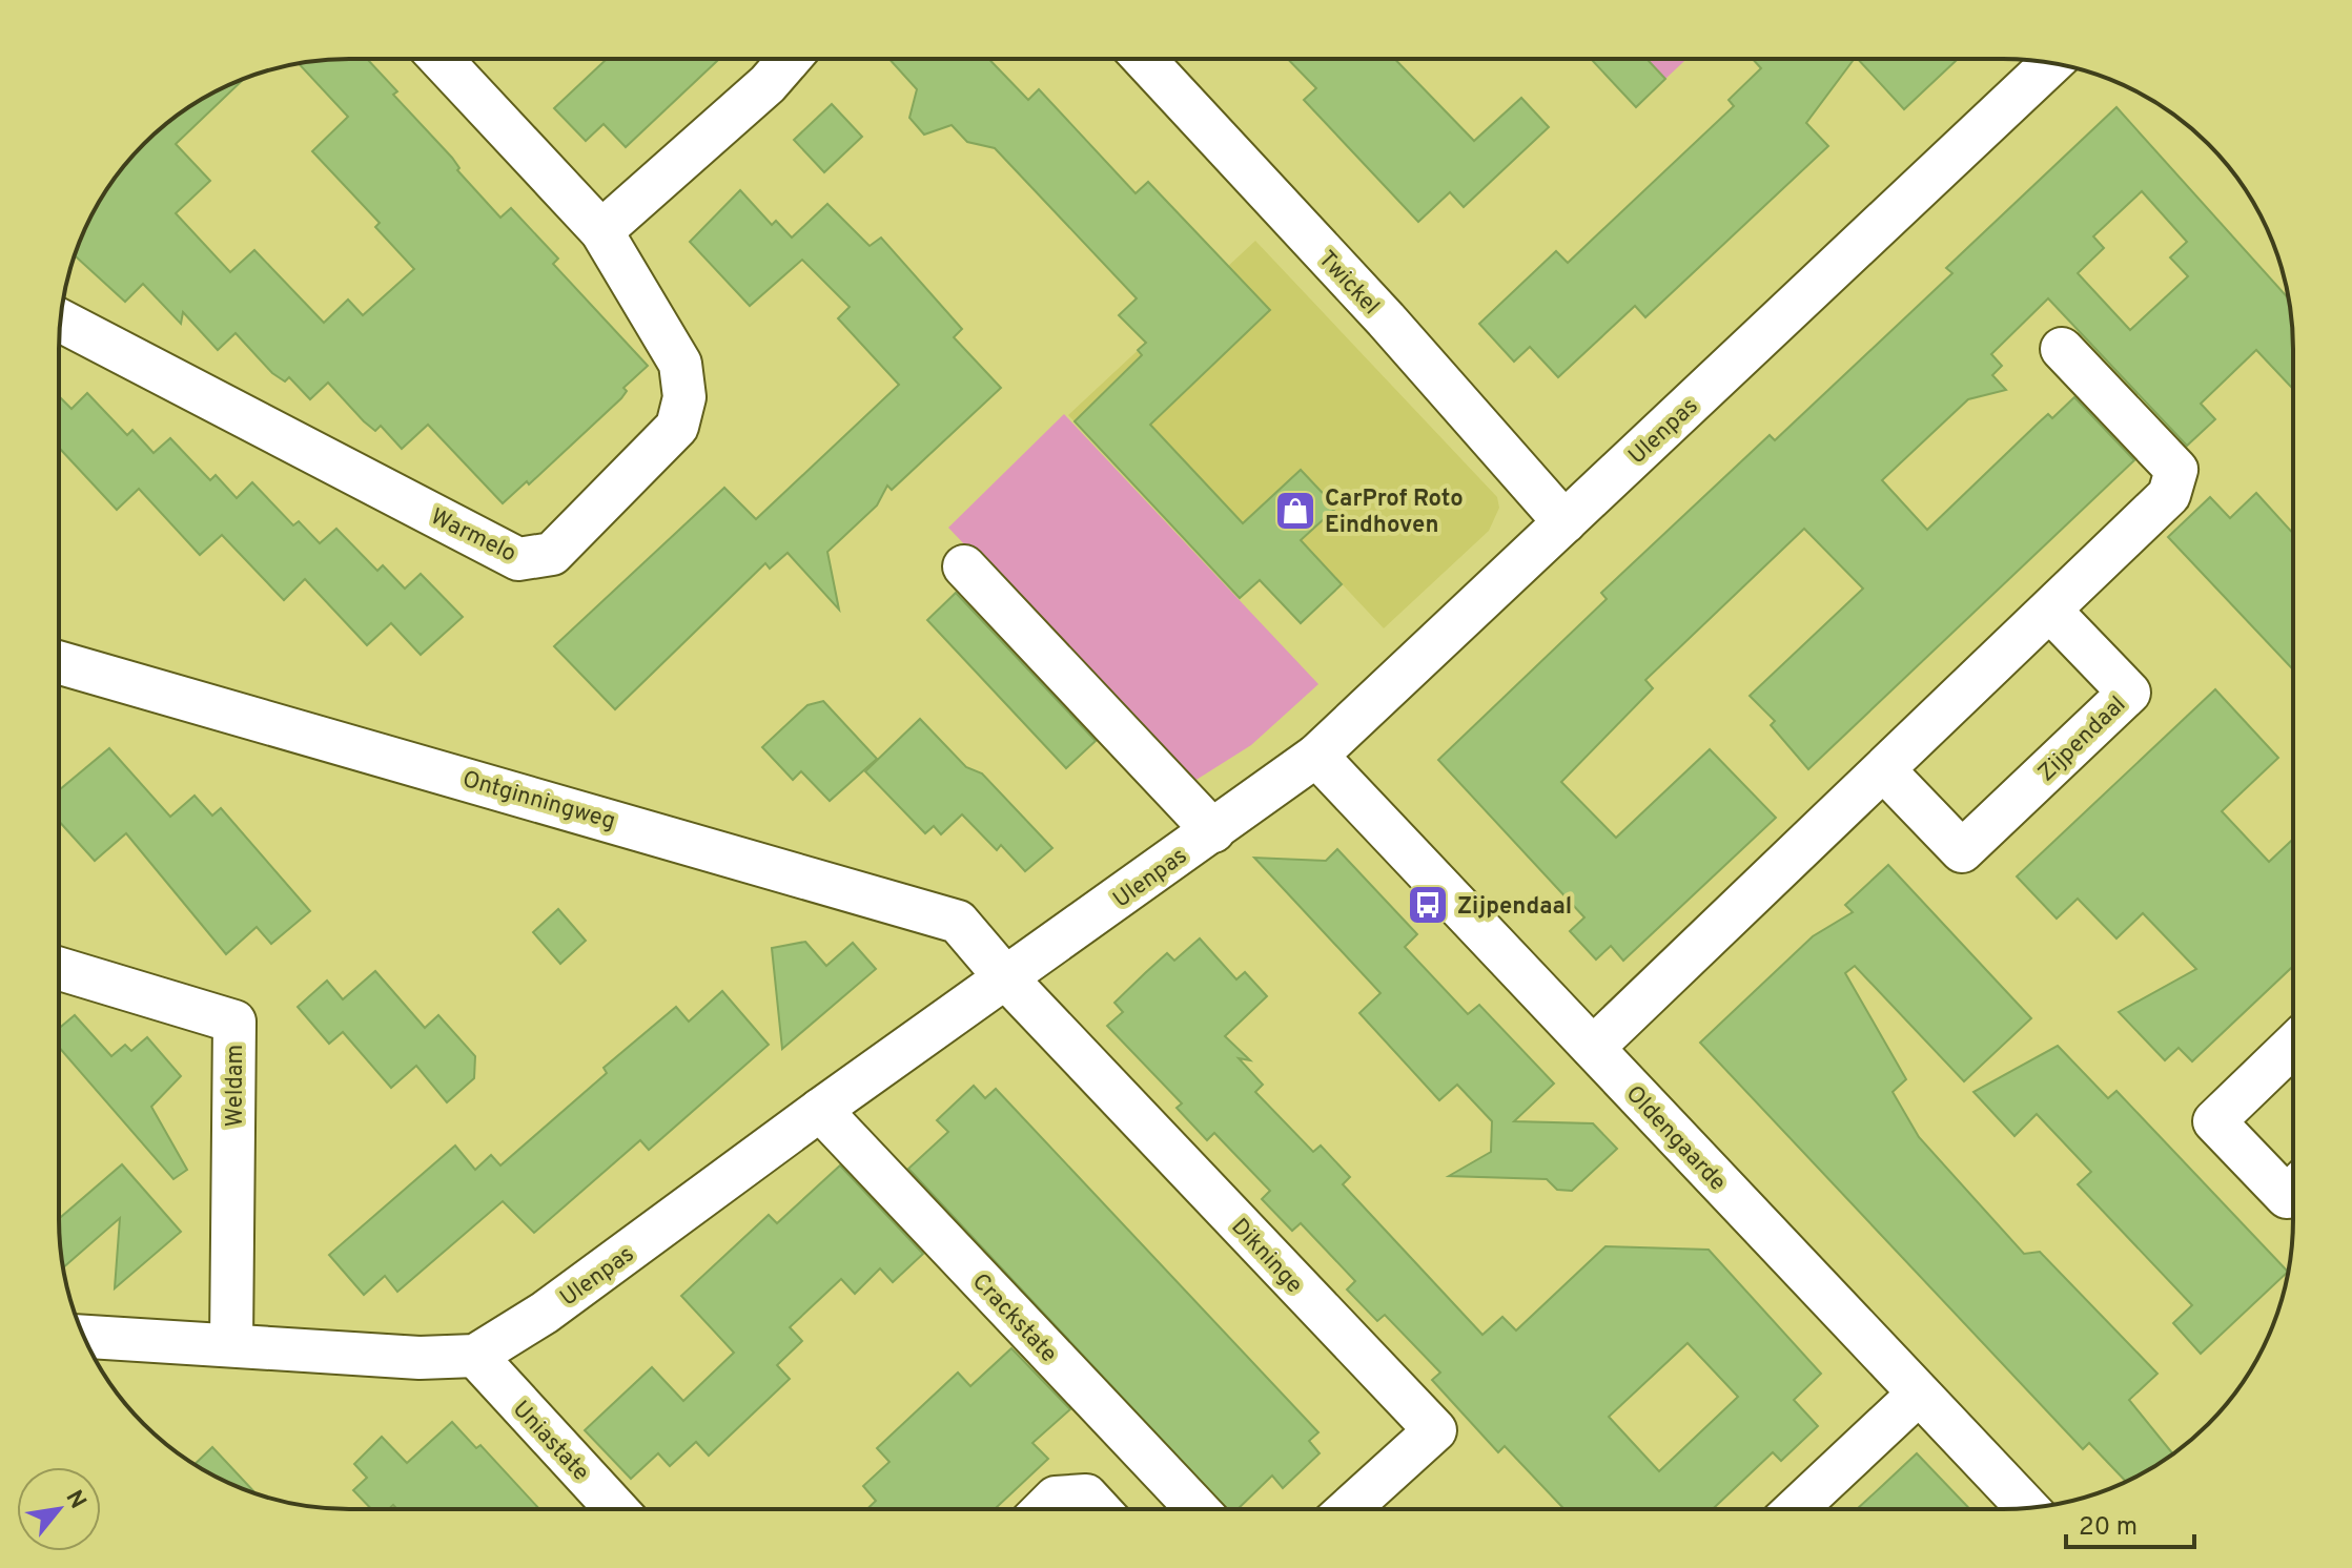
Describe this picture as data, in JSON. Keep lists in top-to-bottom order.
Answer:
{
  "streets": {
    "street": [
      "Twickel",
      "Ulenpas",
      "Warmelo",
      "Zijpendaal",
      "Ontginningweg",
      "Weldam",
      "Oldengaarde",
      "Dikninge",
      "Crackstate",
      "Uniastate"
    ]
  },
  "crossings": [
    ["Twickel", "Ulenpas"],
    ["Ulenpas", "Ontginningweg"],
    ["Ulenpas", "Weldam"],
    ["Ulenpas", "Oldengaarde"],
    ["Ulenpas", "Dikninge"],
    ["Ulenpas", "Crackstate"],
    ["Ulenpas", "Uniastate"],
    ["Ontginningweg", "Dikninge"]
  ],
  "places": {
    "shop": ["CarProf Roto Eindhoven"],
    "bus stop": ["Zijpendaal"]
  },
  "scale_bar": "20 m",
  "north": "top right"
}
